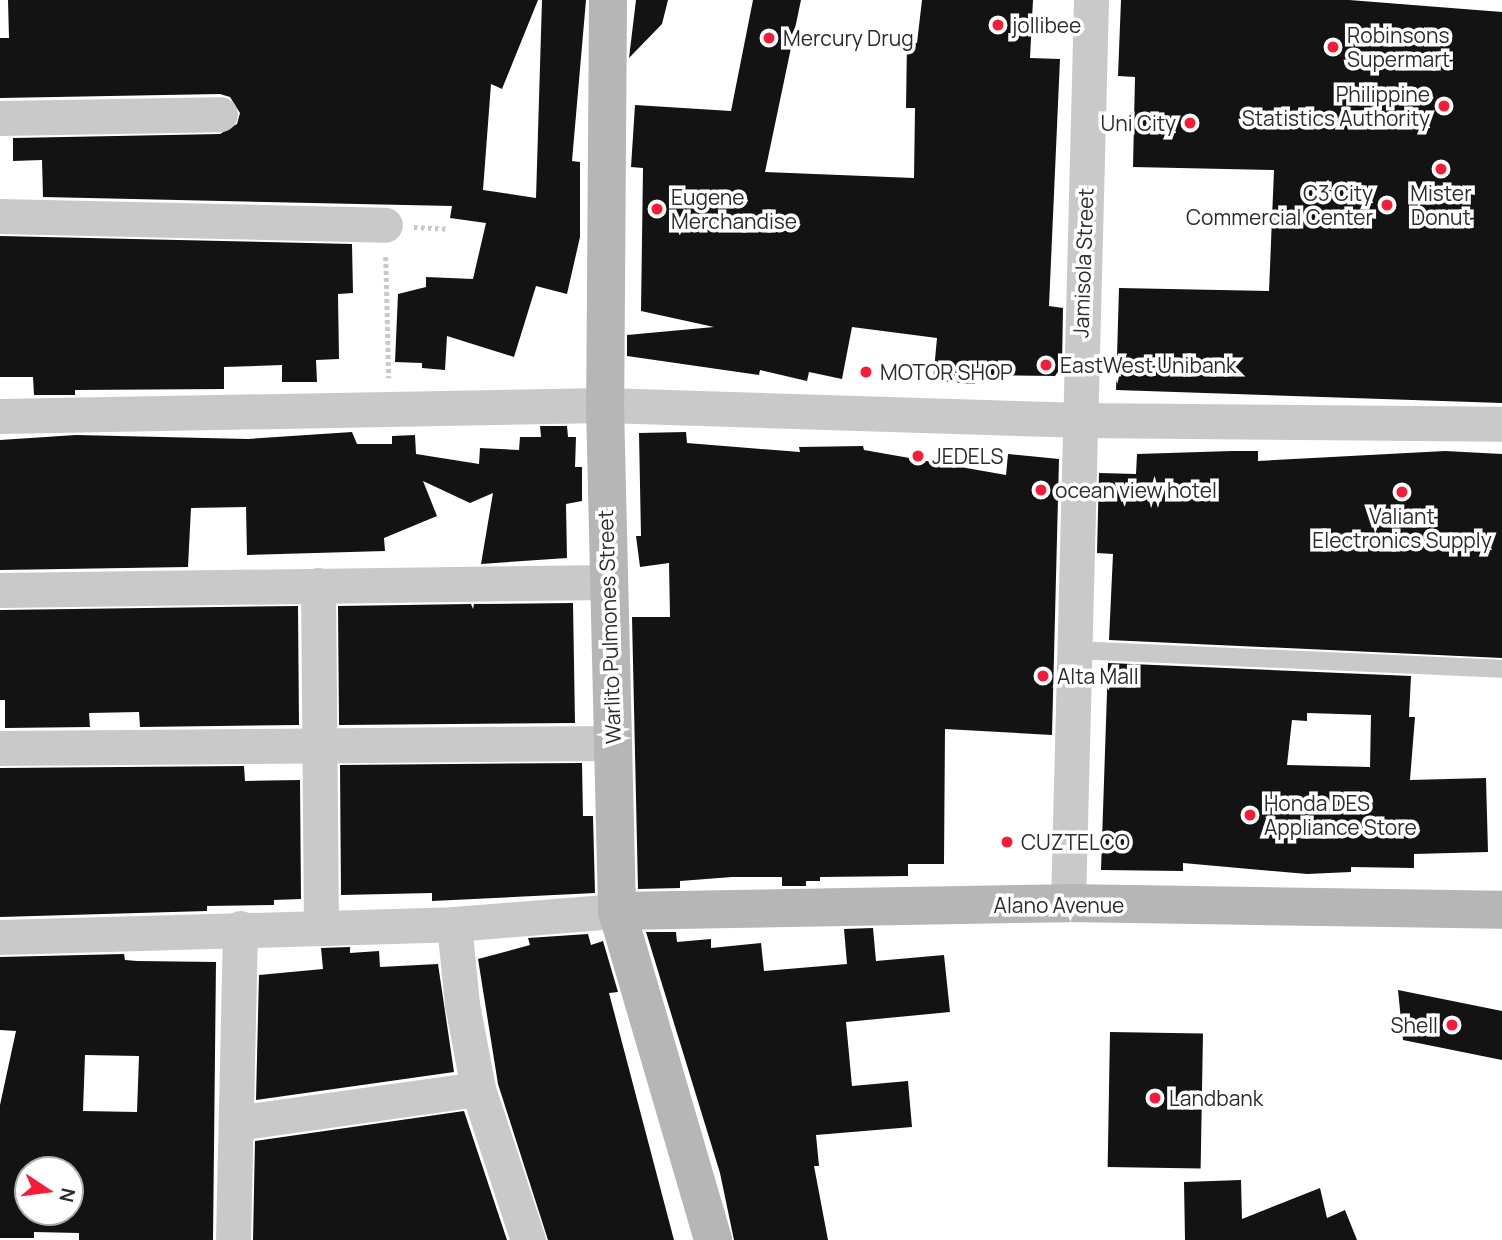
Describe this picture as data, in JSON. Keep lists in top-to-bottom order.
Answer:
{
  "streets": {
    "street": ["Jamisola Street", "Warlito Pulmones Street", "Alano Avenue"]
  },
  "crossings": [
    ["Jamisola Street", "Alano Avenue"],
    ["Warlito Pulmones Street", "Alano Avenue"]
  ],
  "places": [
    "jollibee",
    "Mercury Drug",
    "Robinsons Supermart",
    "Philippine Statistics Authority",
    "Uni City",
    "Mister Donut",
    "C3 City Commercial Center",
    "Eugene Merchandise",
    "EastWest Unibank",
    "MOTOR SHOP",
    "JEDELS",
    "ocean view hotel",
    "Valiant Electronics Supply",
    "Alta Mall",
    "Honda DES Appliance Store",
    "CUZTELCO",
    "Shell",
    "Landbank"
  ],
  "north": "right"
}
